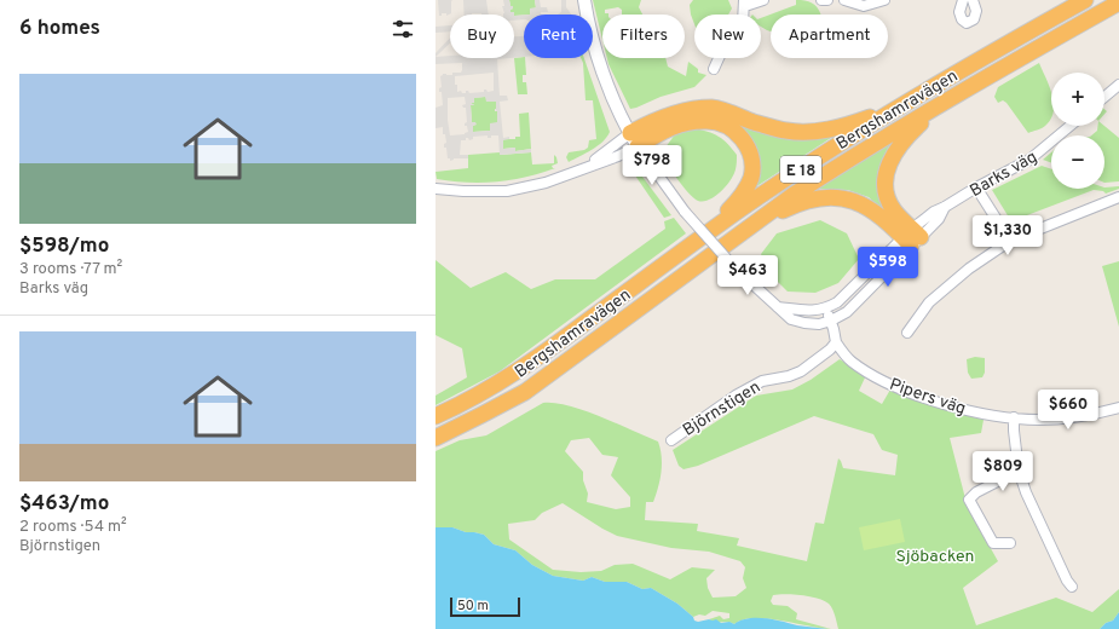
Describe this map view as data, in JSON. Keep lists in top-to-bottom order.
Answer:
{
  "streets": {
    "highway": ["Bergshamravägen", "E 18"],
    "street": ["Barks väg", "Pipers väg", "Björnstigen"]
  },
  "crossings": [
    ["Barks väg", "Pipers väg"],
    ["Pipers väg", "Björnstigen"]
  ],
  "parks": ["Sjöbacken"],
  "scale_bar": "50 m",
  "page": {
    "heading": "6 homes",
    "chip": [
      "Buy",
      "Rent",
      "Filters",
      "New",
      "Apartment"
    ],
    "list": [
      {
        "name": "$598/mo",
        "note": "3 rooms · 77 m² · Barks väg"
      },
      {
        "name": "$463/mo",
        "note": "2 rooms · 54 m² · Björnstigen"
      }
    ],
    "map_buttons": ["+", "−"],
    "price": [
      "$798",
      "$1,330",
      "$598",
      "$463",
      "$660",
      "$809"
    ],
    "scale": "50 m"
  }
}
